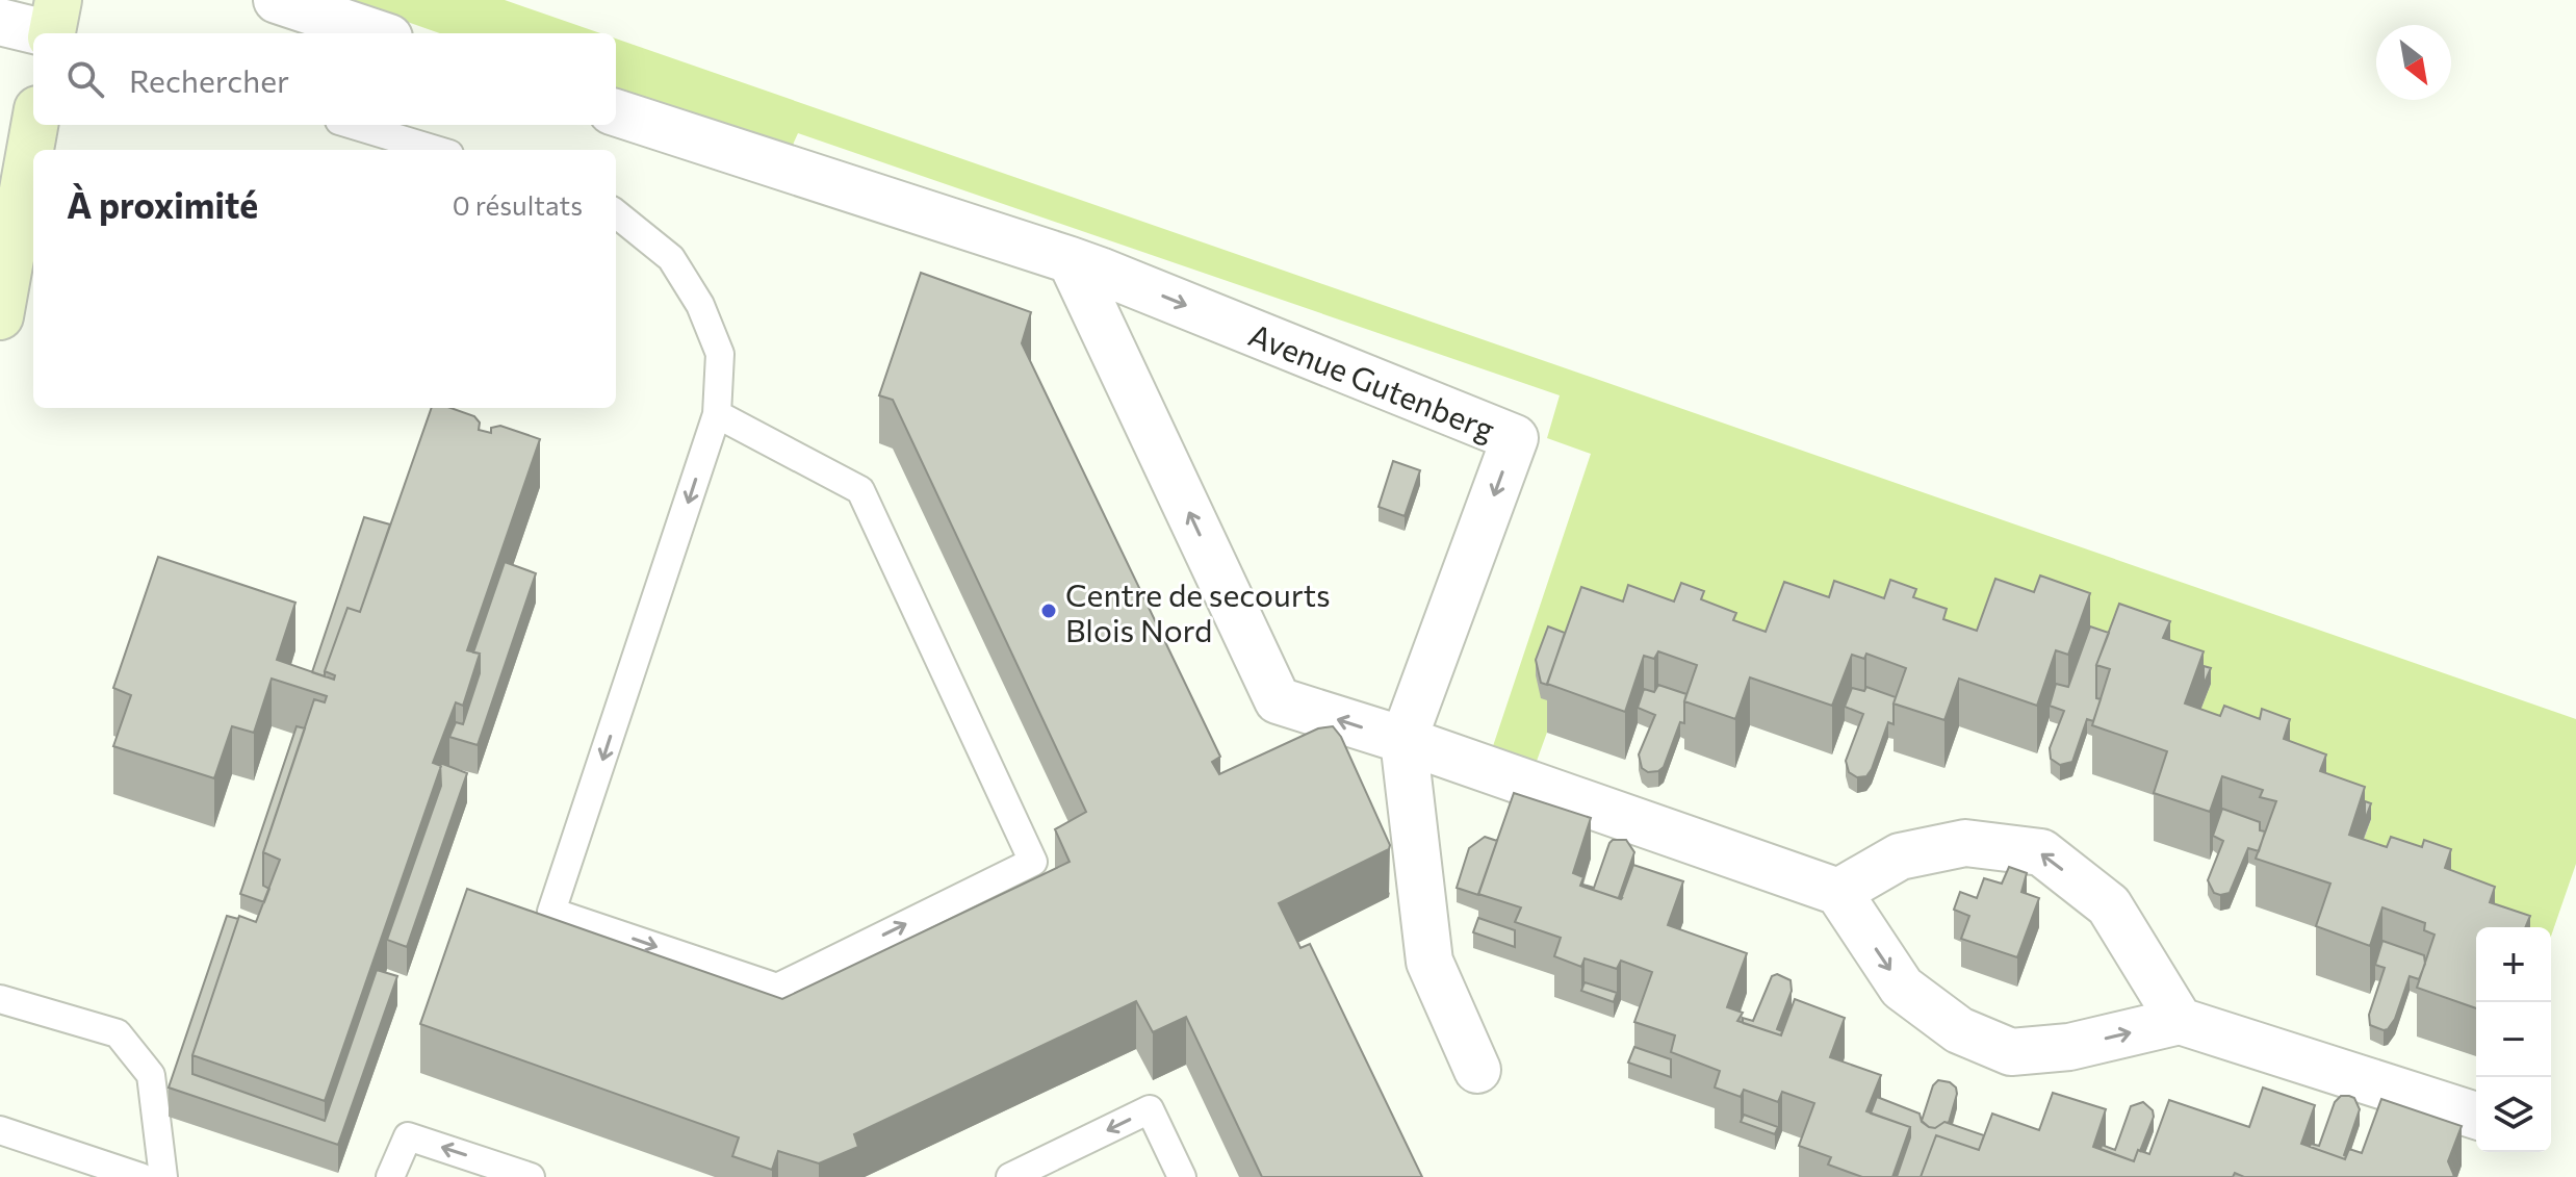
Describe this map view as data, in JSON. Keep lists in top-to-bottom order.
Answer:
{
  "streets": {
    "street": ["Avenue Gutenberg"]
  },
  "places": ["Centre de secourts Blois Nord"],
  "north": "bottom right",
  "page": {
    "search": "Rechercher",
    "heading": ["À proximité", "0 résultats"],
    "map_buttons": ["+", "−"]
  }
}
